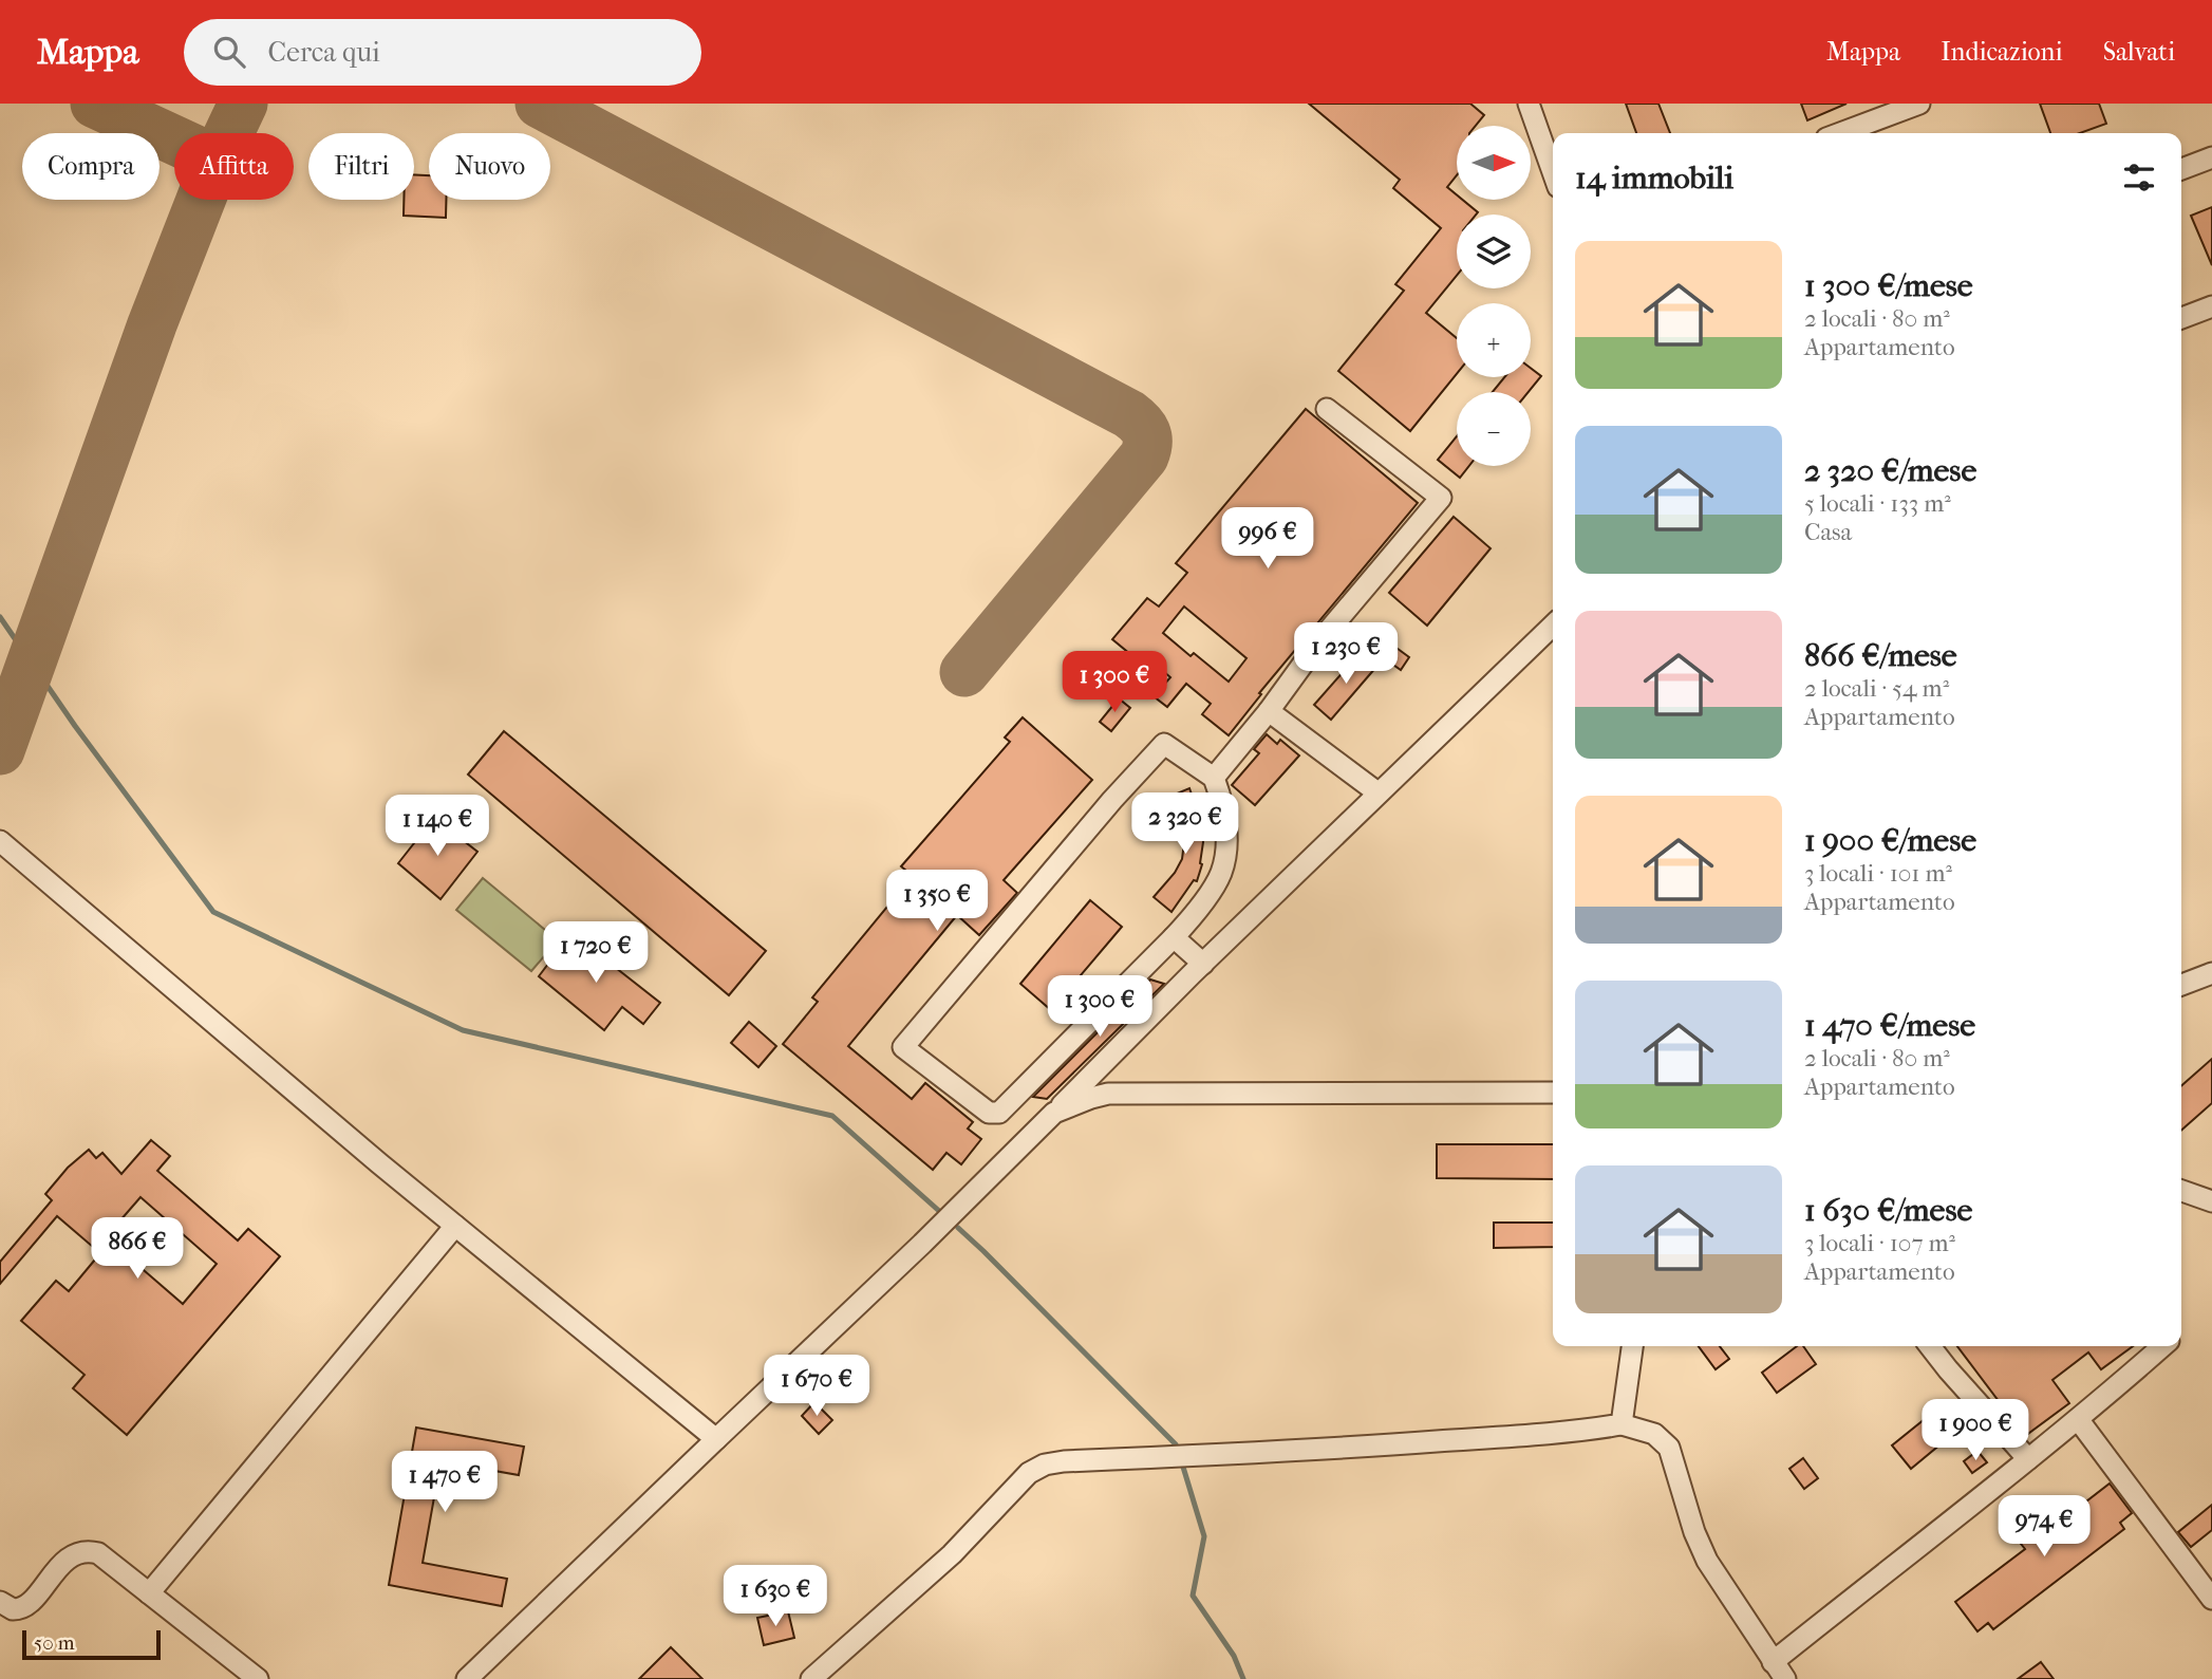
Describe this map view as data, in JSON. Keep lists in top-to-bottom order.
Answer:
{
  "scale_bar": "50 m",
  "north": "right",
  "page": {
    "header": "Mappa",
    "search": "Cerca qui",
    "nav": ["Mappa", "Indicazioni", "Salvati"],
    "map_buttons": ["+", "−"],
    "chip": [
      "Compra",
      "Affitta",
      "Filtri",
      "Nuovo"
    ],
    "heading": "14 immobili",
    "list": [
      {
        "name": "1 300 €/mese",
        "note": "2 locali · 80 m² · Appartamento"
      },
      {
        "name": "2 320 €/mese",
        "note": "5 locali · 133 m² · Casa"
      },
      {
        "name": "866 €/mese",
        "note": "2 locali · 54 m² · Appartamento"
      },
      {
        "name": "1 900 €/mese",
        "note": "3 locali · 101 m² · Appartamento"
      },
      {
        "name": "1 470 €/mese",
        "note": "2 locali · 80 m² · Appartamento"
      },
      {
        "name": "1 630 €/mese",
        "note": "3 locali · 107 m² · Appartamento"
      }
    ],
    "price": [
      "996 €",
      "1 230 €",
      "1 300 €",
      "2 320 €",
      "1 140 €",
      "1 350 €",
      "1 720 €",
      "1 300 €",
      "866 €",
      "1 670 €",
      "1 900 €",
      "1 470 €",
      "974 €",
      "1 630 €"
    ],
    "scale": "50 m"
  }
}
